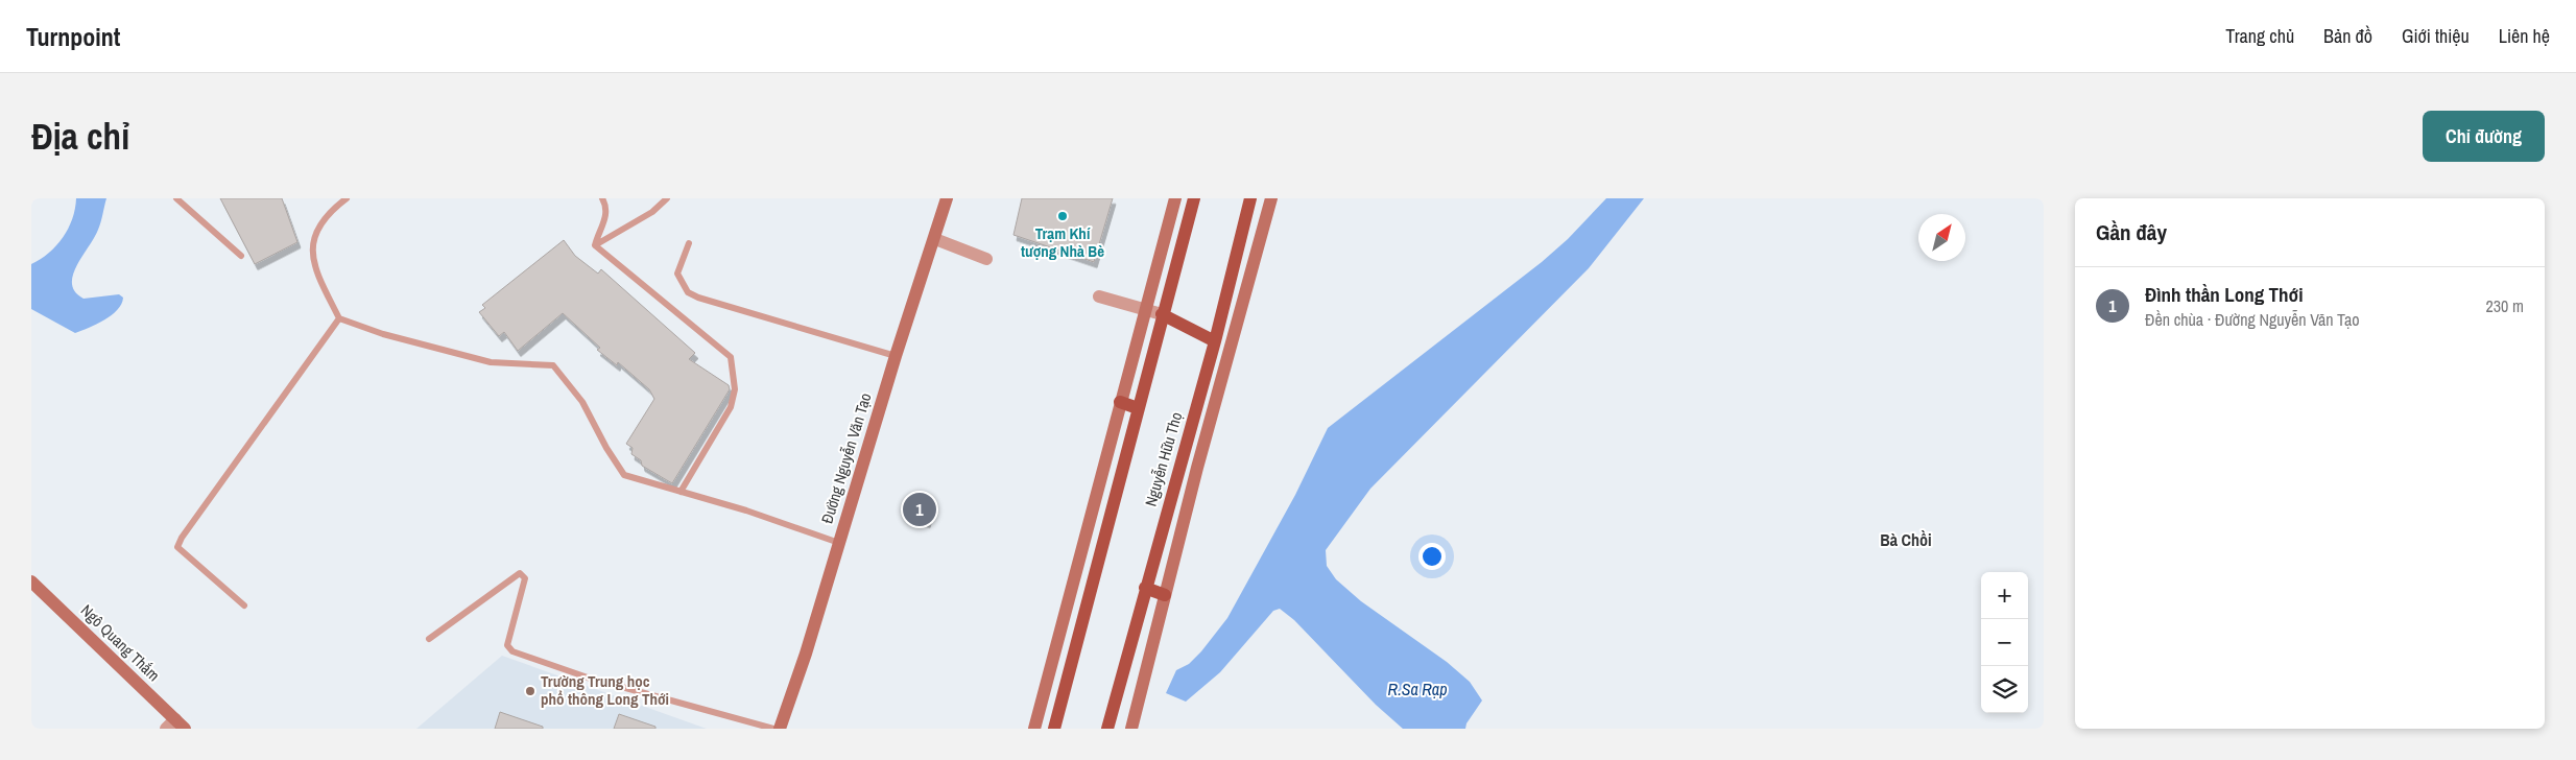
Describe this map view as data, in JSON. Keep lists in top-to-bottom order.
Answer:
{
  "streets": {
    "main road": ["Đường Nguyễn Văn Tạo", "Nguyễn Hữu Thọ", "Ngô Quang Thắm"]
  },
  "districts": ["Bà Chồi"],
  "water": ["R.Sa Rạp"],
  "places": ["Trạm Khí tượng Nhà Bè", "Trường Trung học phổ thông Long Thới"],
  "north": "top right",
  "page": {
    "header": "Turnpoint",
    "nav": [
      "Trang chủ",
      "Bản đồ",
      "Giới thiệu",
      "Liên hệ"
    ],
    "buttons": "Chỉ đường",
    "title": "Địa chỉ",
    "heading": "Gần đây",
    "list": [
      {
        "mark": "1",
        "name": "Đình thần Long Thới",
        "note": "Đền chùa · Đường Nguyễn Văn Tạo",
        "value": "230 m"
      }
    ],
    "pins": "1",
    "map_buttons": ["+", "−"]
  }
}
